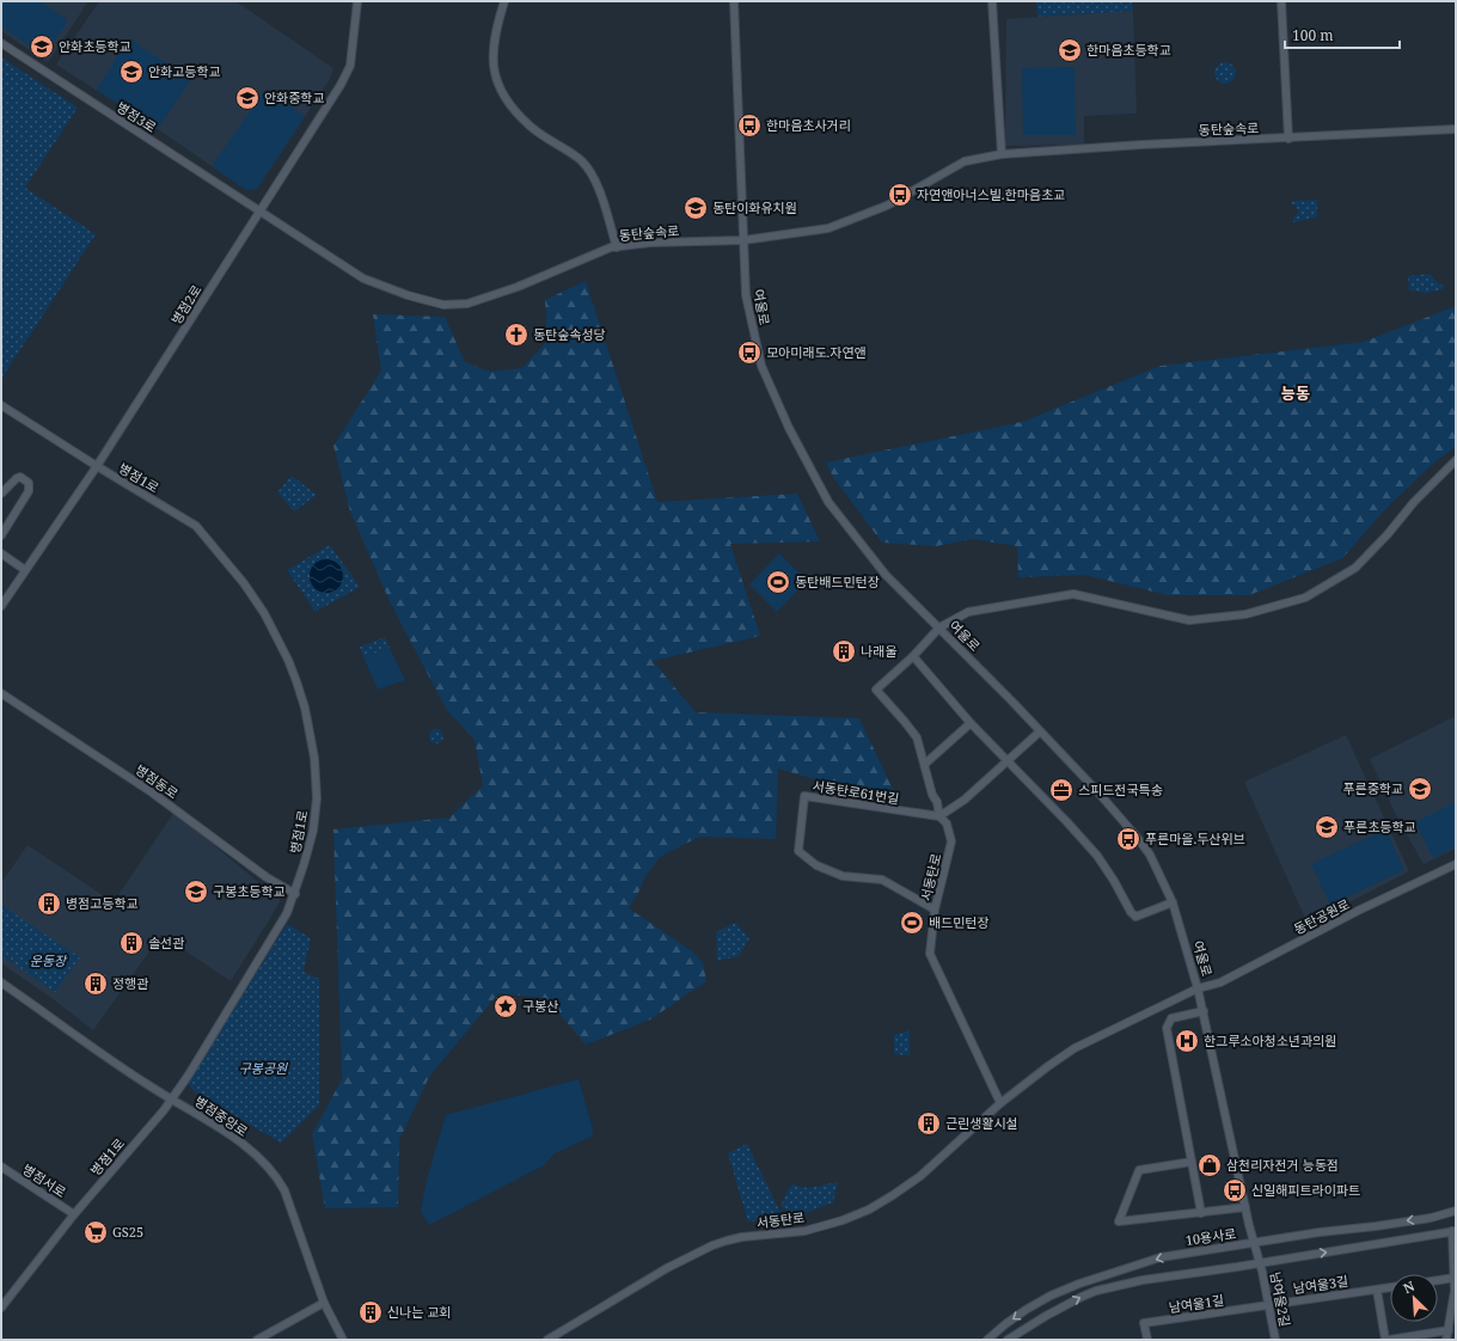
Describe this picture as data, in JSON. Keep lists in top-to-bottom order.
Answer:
{
  "streets": {
    "street": [
      "병점3로",
      "동탄숲속로",
      "병점2로",
      "여울로",
      "병점1로",
      "병점동로",
      "서동탄로61번길",
      "서동탄로",
      "동탄공원로",
      "병점중앙로",
      "병점서로",
      "10용사로",
      "남여울3길",
      "남여울2길",
      "남여울1길"
    ]
  },
  "crossings": [
    ["병점3로", "동탄숲속로"],
    ["병점3로", "병점2로"],
    ["동탄숲속로", "병점2로"],
    ["동탄숲속로", "여울로"],
    ["병점2로", "병점1로"],
    ["여울로", "서동탄로"],
    ["여울로", "동탄공원로"],
    ["여울로", "10용사로"],
    ["여울로", "남여울2길"],
    ["병점1로", "병점동로"],
    ["병점1로", "병점중앙로"],
    ["병점1로", "병점서로"],
    ["서동탄로61번길", "서동탄로"],
    ["서동탄로", "동탄공원로"],
    ["남여울3길", "남여울2길"],
    ["남여울3길", "남여울1길"],
    ["남여울2길", "남여울1길"]
  ],
  "districts": ["능동"],
  "parks": ["운동장", "구봉공원"],
  "places": {
    "school or university": [
      "안화초등학교",
      "한마음초등학교",
      "안화고등학교",
      "안화중학교",
      "동탄이화유치원",
      "푸른중학교",
      "푸른초등학교",
      "구봉초등학교"
    ],
    "bus stop": [
      "한마음초사거리",
      "자연앤아너스빌.한마음초교",
      "모아미래도.자연앤",
      "푸른마을.두산위브",
      "신일해피트라이파트"
    ],
    "church": ["동탄숲속성당"],
    "sports": ["동탄배드민턴장", "배드민턴장"],
    "building": [
      "나래울",
      "병점고등학교",
      "솔선관",
      "정행관",
      "근린생활시설",
      "신나는 교회"
    ],
    "office": ["스피드전국특송"],
    "place": ["구봉산"],
    "hospital": ["한그루소아청소년과의원"],
    "shop": ["삼천리자전거 능동점"],
    "supermarket": ["GS25"]
  },
  "scale_bar": "100 m",
  "north": "top left"
}
